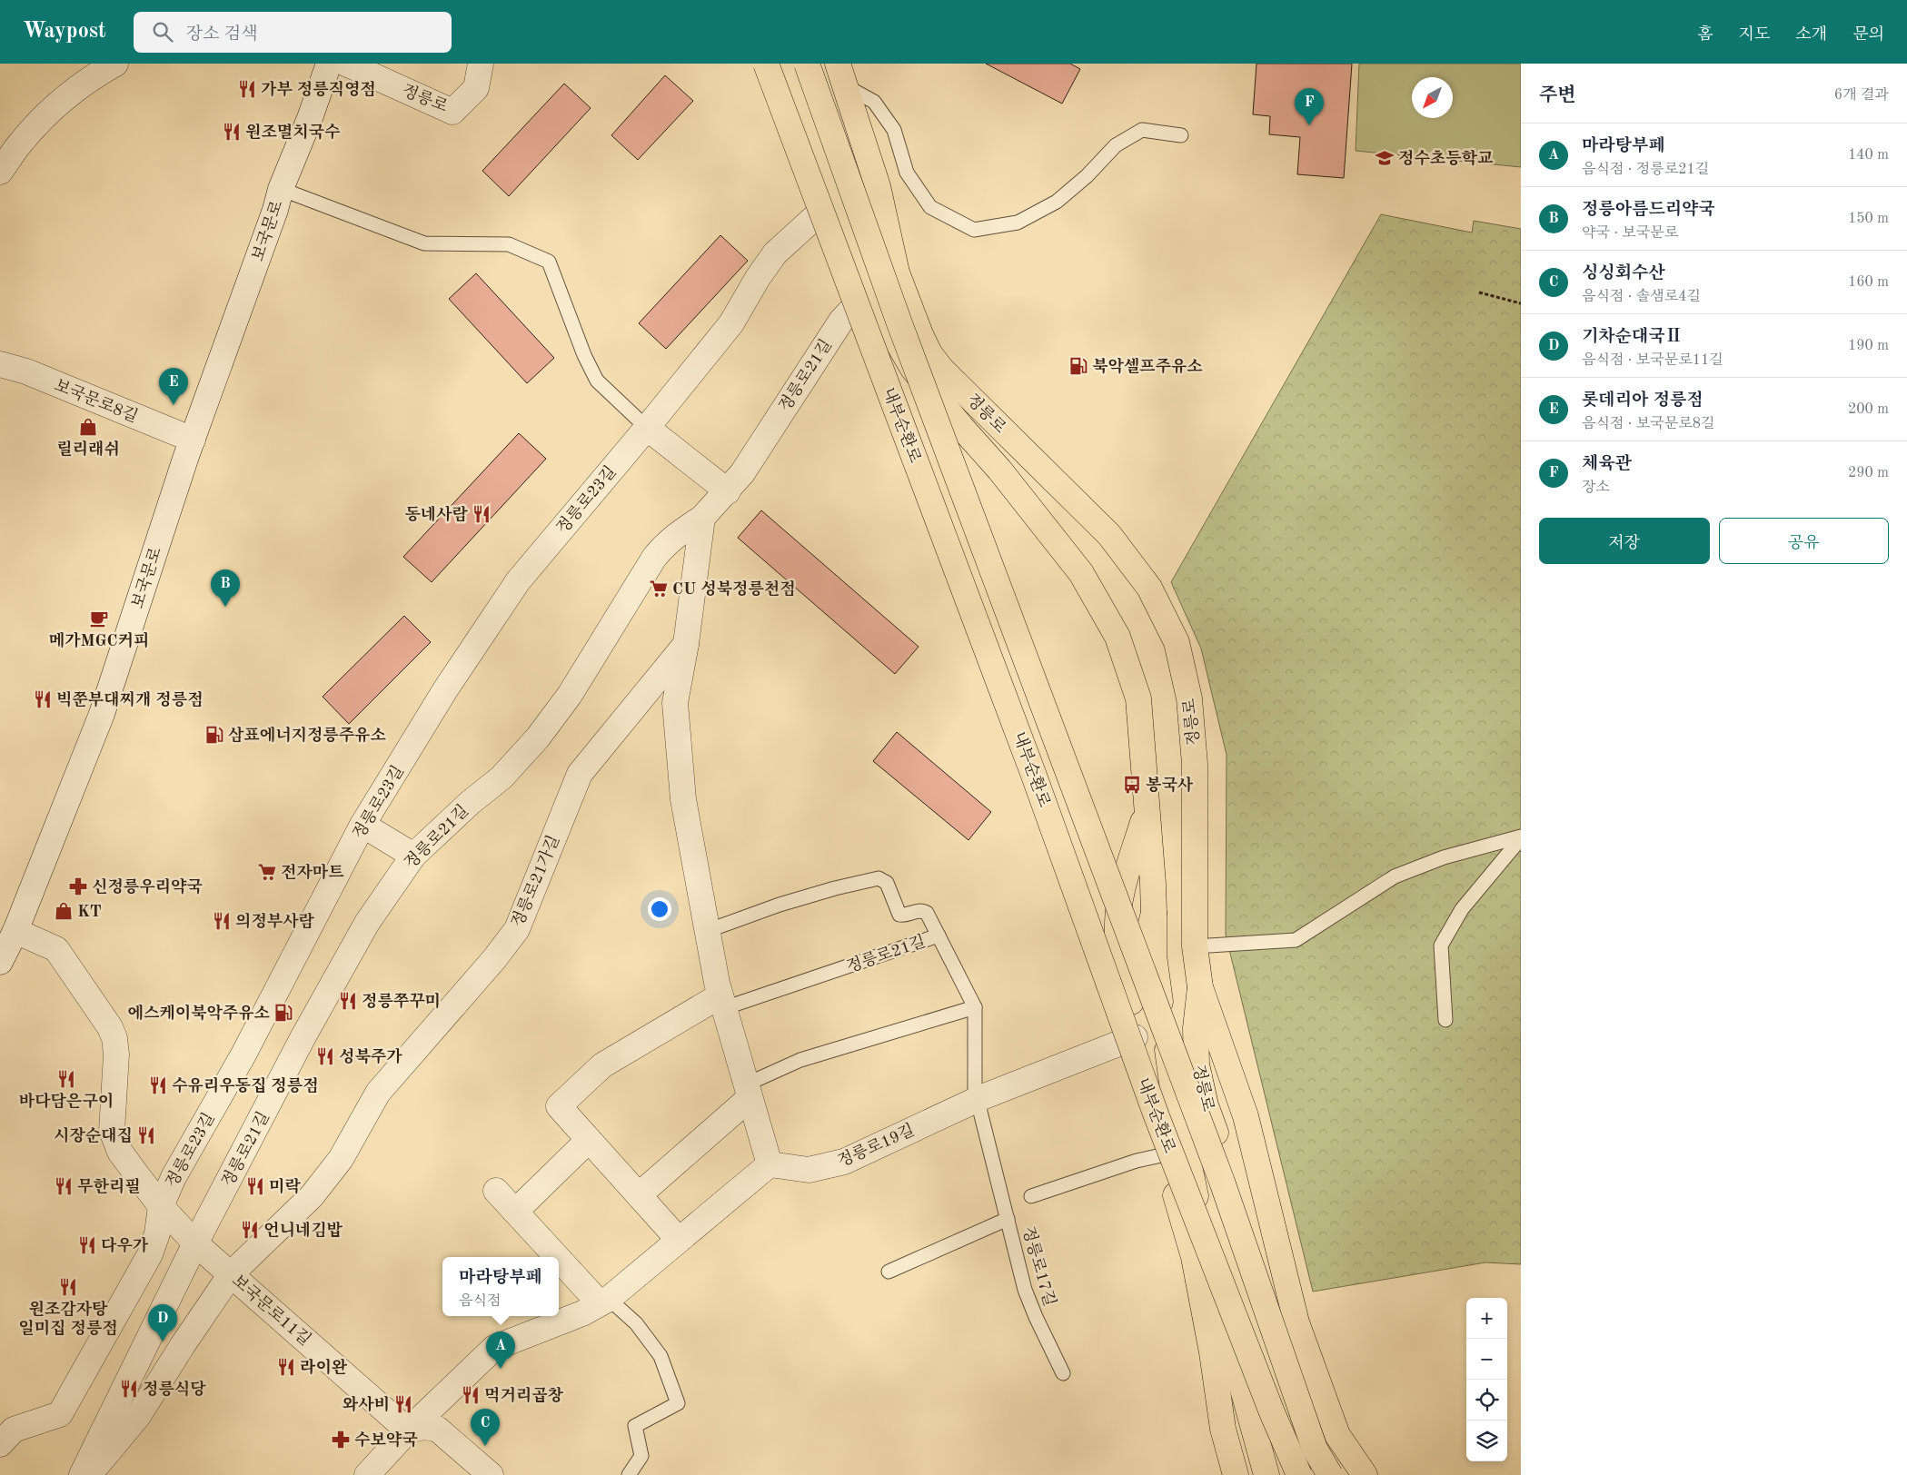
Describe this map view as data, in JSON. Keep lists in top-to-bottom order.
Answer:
{
  "streets": {
    "main road": ["정릉로", "내부순환로"],
    "street": [
      "보국문로",
      "정릉로21길",
      "보국문로8길",
      "정릉로23길",
      "정릉로21가길",
      "정릉로19길",
      "보국문로11길"
    ],
    "lane": ["정릉로17길"]
  },
  "crossings": [
    ["정릉로", "정릉로21길"],
    ["정릉로", "정릉로23길"],
    ["정릉로", "정릉로19길"],
    ["보국문로", "보국문로8길"],
    ["보국문로", "정릉로23길"],
    ["보국문로", "보국문로11길"],
    ["정릉로21길", "보국문로11길"],
    ["정릉로23길", "보국문로11길"],
    ["정릉로21가길", "보국문로11길"],
    ["정릉로19길", "정릉로17길"]
  ],
  "places": {
    "restaurant": [
      "가부 정릉직영점",
      "원조멸치국수",
      "동네사람",
      "빅쭌부대찌개 정릉점",
      "의정부사람",
      "정릉쭈꾸미",
      "성북주가",
      "바다담은구이",
      "수유리우동집 정릉점",
      "시장순대집",
      "무한리필",
      "미락",
      "언니네김밥",
      "다우가",
      "원조감자탕 일미집 정릉점",
      "라이완",
      "정릉식당",
      "먹거리곱창",
      "와사비"
    ],
    "school or university": ["정수초등학교"],
    "fuel station": ["북악셀프주유소", "삼표에너지정릉주유소", "에스케이북악주유소"],
    "shop": ["릴리래쉬", "KT"],
    "supermarket": ["CU 성북정릉천점", "전자마트"],
    "cafe": ["메가MGC커피"],
    "bus stop": ["봉국사"],
    "pharmacy": ["신정릉우리약국", "수보약국"]
  },
  "north": "bottom left",
  "page": {
    "header": "Waypost",
    "search": "장소 검색",
    "nav": [
      "홈",
      "지도",
      "소개",
      "문의"
    ],
    "heading": ["주변", "6개 결과"],
    "pins": [
      "F",
      "E",
      "B",
      "D",
      "A",
      "C"
    ],
    "list": [
      {
        "mark": "A",
        "name": "마라탕부페",
        "note": "음식점 · 정릉로21길",
        "value": "140 m"
      },
      {
        "mark": "B",
        "name": "정릉아름드리약국",
        "note": "약국 · 보국문로",
        "value": "150 m"
      },
      {
        "mark": "C",
        "name": "싱싱회수산",
        "note": "음식점 · 솔샘로4길",
        "value": "160 m"
      },
      {
        "mark": "D",
        "name": "기차순대국Ⅱ",
        "note": "음식점 · 보국문로11길",
        "value": "190 m"
      },
      {
        "mark": "E",
        "name": "롯데리아 정릉점",
        "note": "음식점 · 보국문로8길",
        "value": "200 m"
      },
      {
        "mark": "F",
        "name": "체육관",
        "note": "장소",
        "value": "290 m"
      }
    ],
    "buttons": ["저장", "공유"],
    "popup": ["마라탕부페", "음식점"],
    "map_buttons": ["+", "−"]
  }
}
